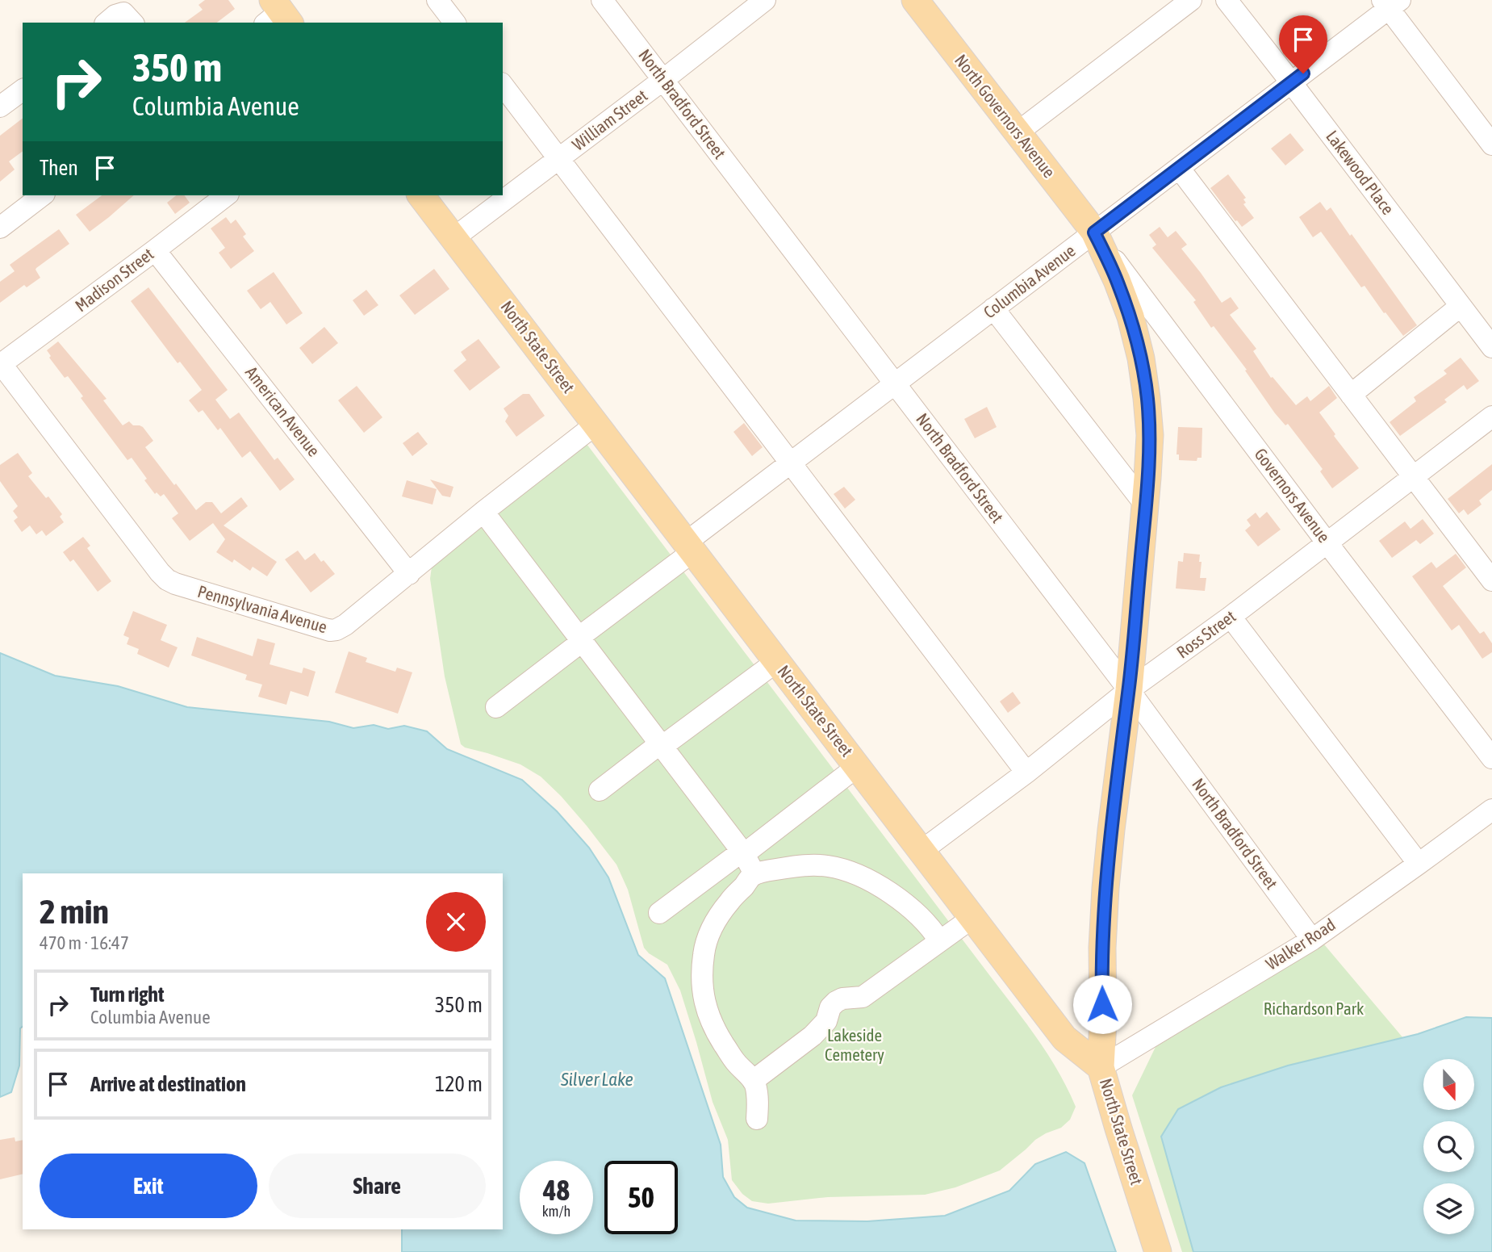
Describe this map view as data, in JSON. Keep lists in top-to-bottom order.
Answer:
{
  "streets": {
    "main road": ["North Governors Avenue", "North State Street"],
    "street": [
      "North Bradford Street",
      "William Street",
      "Lakewood Place",
      "Madison Street",
      "Columbia Avenue",
      "American Avenue",
      "Governors Avenue",
      "Pennsylvania Avenue",
      "Ross Street",
      "Walker Road"
    ]
  },
  "crossings": [
    ["North Bradford Street", "North Governors Avenue"],
    ["North Bradford Street", "William Street"],
    ["North Bradford Street", "Columbia Avenue"],
    ["North Bradford Street", "Ross Street"],
    ["North Bradford Street", "Walker Road"],
    ["North Governors Avenue", "Columbia Avenue"],
    ["North Governors Avenue", "North State Street"],
    ["North Governors Avenue", "Governors Avenue"],
    ["North Governors Avenue", "Ross Street"],
    ["North Governors Avenue", "Walker Road"],
    ["William Street", "North State Street"],
    ["Lakewood Place", "Columbia Avenue"],
    ["Madison Street", "American Avenue"],
    ["Madison Street", "Pennsylvania Avenue"],
    ["Columbia Avenue", "North State Street"],
    ["Columbia Avenue", "Governors Avenue"],
    ["North State Street", "Pennsylvania Avenue"],
    ["North State Street", "Ross Street"],
    ["North State Street", "Walker Road"],
    ["American Avenue", "Pennsylvania Avenue"],
    ["Governors Avenue", "Ross Street"]
  ],
  "water": ["Silver Lake"],
  "parks": ["Richardson Park", "Lakeside Cemetery"],
  "north": "bottom",
  "page": {
    "turn": ["350 m", "Columbia Avenue"],
    "then": "Then",
    "heading": ["2 min", "470 m · 16:47"],
    "list": [
      {
        "name": "Turn right",
        "note": "Columbia Avenue",
        "value": "350 m"
      },
      {
        "name": "Arrive at destination",
        "value": "120 m"
      }
    ],
    "buttons": ["Exit", "Share"],
    "speed": "48 km/h",
    "limit": "50"
  }
}
